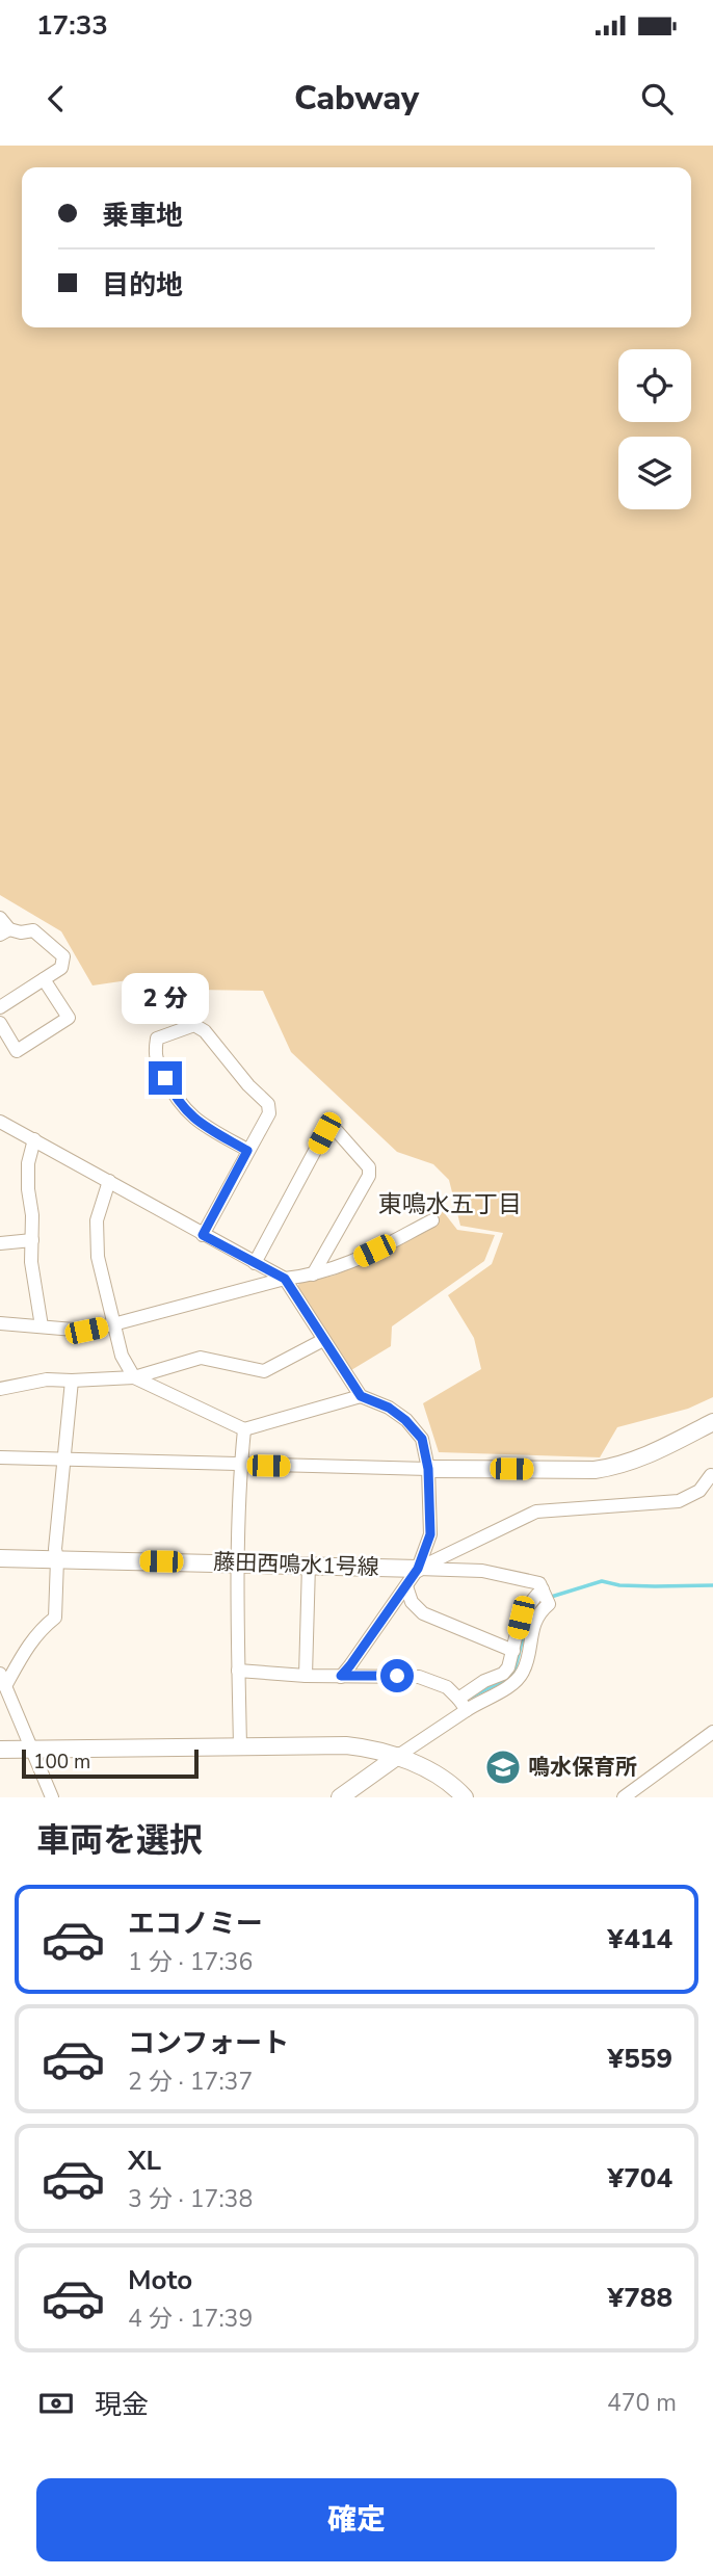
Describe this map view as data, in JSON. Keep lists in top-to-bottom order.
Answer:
{
  "streets": {
    "street": ["藤田西鳴水1号線"]
  },
  "districts": ["東鳴水五丁目"],
  "places": {
    "school or university": ["鳴水保育所"]
  },
  "scale_bar": "100 m",
  "page": {
    "status": "17:33",
    "header": "Cabway",
    "banner": ["乗車地", "目的地"],
    "bubble": "2 分",
    "scale": "100 m",
    "heading": "車両を選択",
    "list": [
      {
        "name": "エコノミー",
        "note": "1 分 · 17:36",
        "value": "¥414"
      },
      {
        "name": "コンフォート",
        "note": "2 分 · 17:37",
        "value": "¥559"
      },
      {
        "name": "XL",
        "note": "3 分 · 17:38",
        "value": "¥704"
      },
      {
        "name": "Moto",
        "note": "4 分 · 17:39",
        "value": "¥788"
      }
    ],
    "pay": ["現金", "470 m"],
    "buttons": "確定"
  }
}
